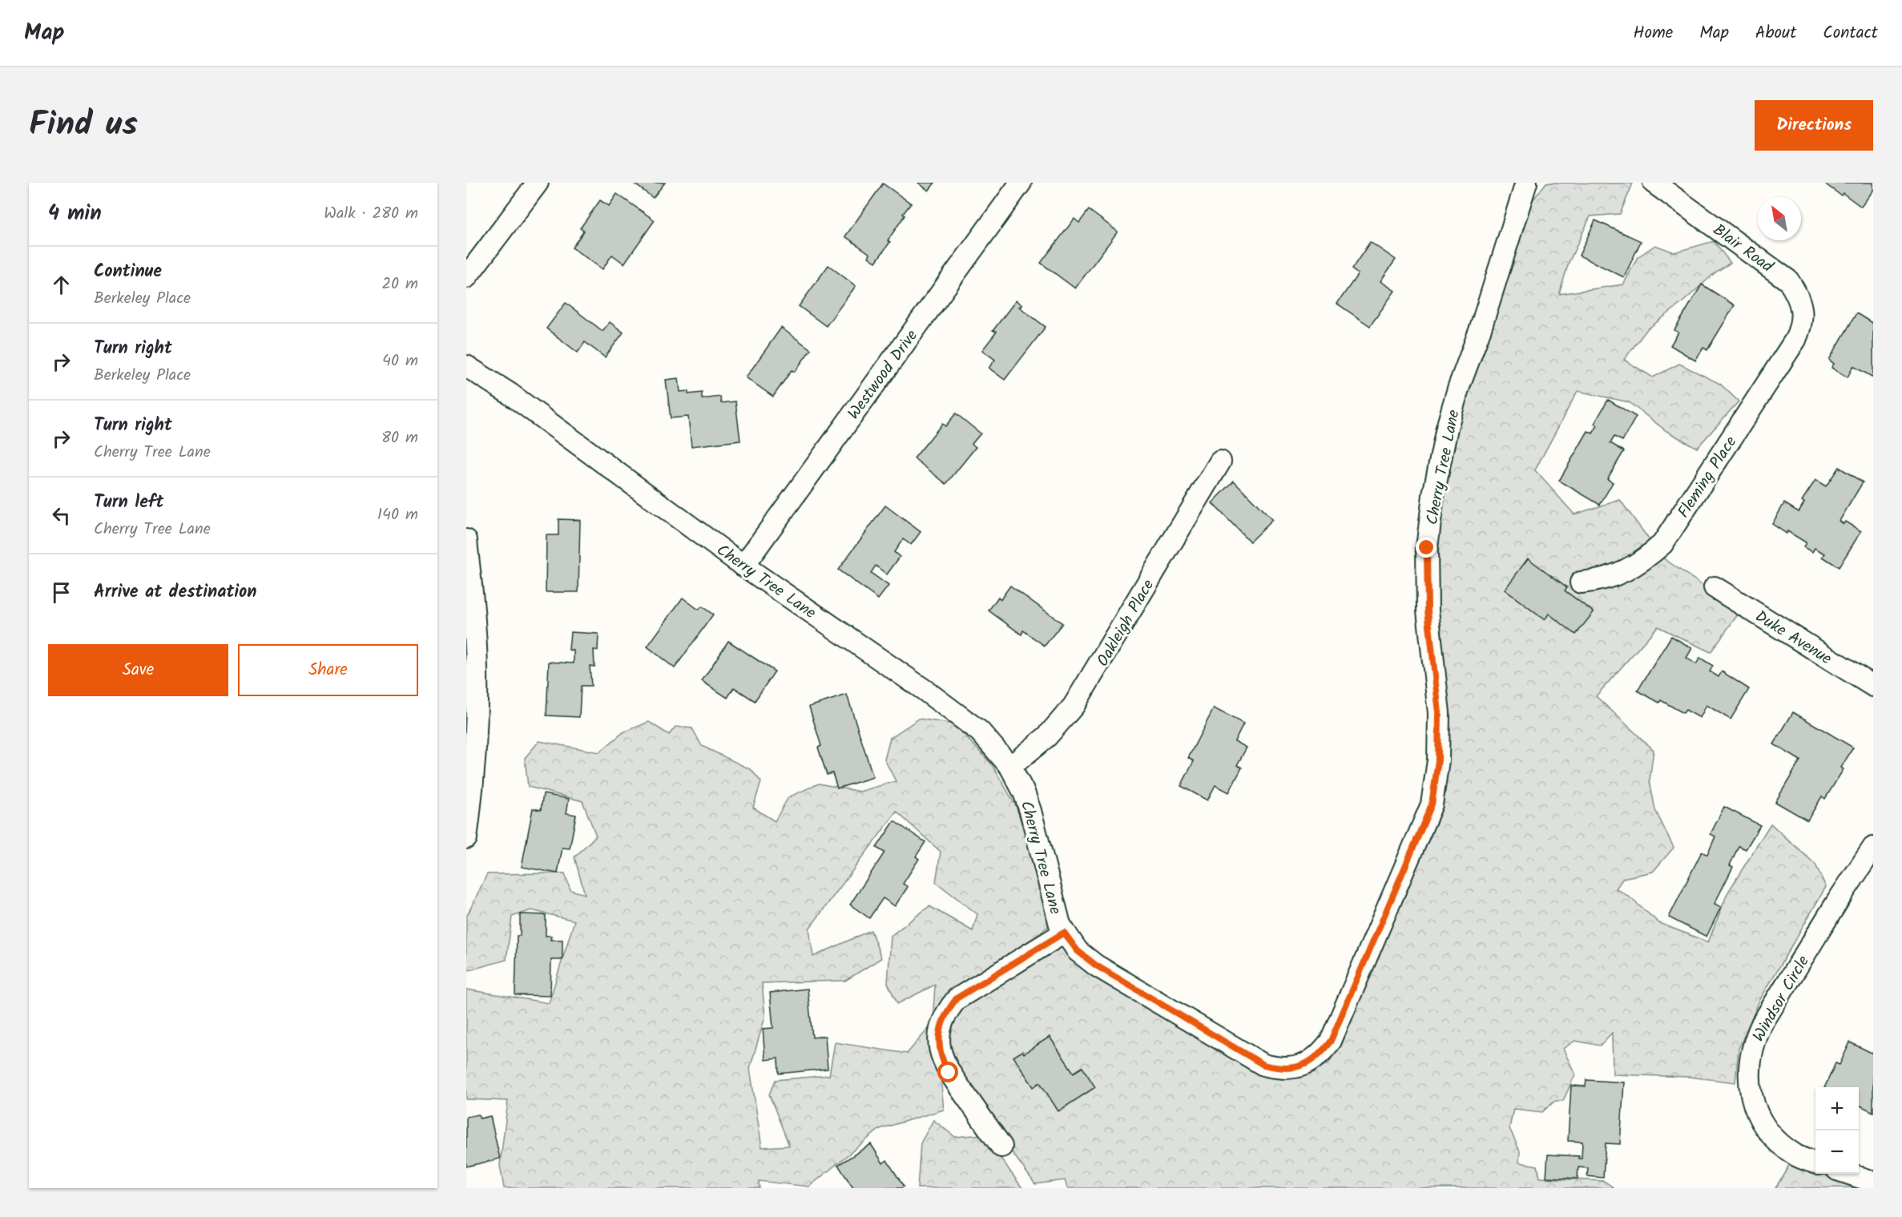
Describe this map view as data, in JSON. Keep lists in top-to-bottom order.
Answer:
{
  "streets": {
    "street": [
      "Blair Road",
      "Westwood Drive",
      "Cherry Tree Lane",
      "Fleming Place",
      "Oakleigh Place",
      "Duke Avenue",
      "Windsor Circle"
    ]
  },
  "crossings": [
    ["Blair Road", "Fleming Place"],
    ["Westwood Drive", "Cherry Tree Lane"],
    ["Cherry Tree Lane", "Oakleigh Place"]
  ],
  "north": "top left",
  "page": {
    "header": "Map",
    "nav": [
      "Home",
      "Map",
      "About",
      "Contact"
    ],
    "title": "Find us",
    "buttons": [
      "Directions",
      ["Save", "Share"]
    ],
    "heading": ["4 min", "Walk · 280 m"],
    "list": [
      ["Continue", "Berkeley Place", "20 m"],
      ["Turn right", "Berkeley Place", "40 m"],
      ["Turn right", "Cherry Tree Lane", "80 m"],
      ["Turn left", "Cherry Tree Lane", "140 m"],
      "Arrive at destination"
    ],
    "map_buttons": ["+", "−"]
  }
}
